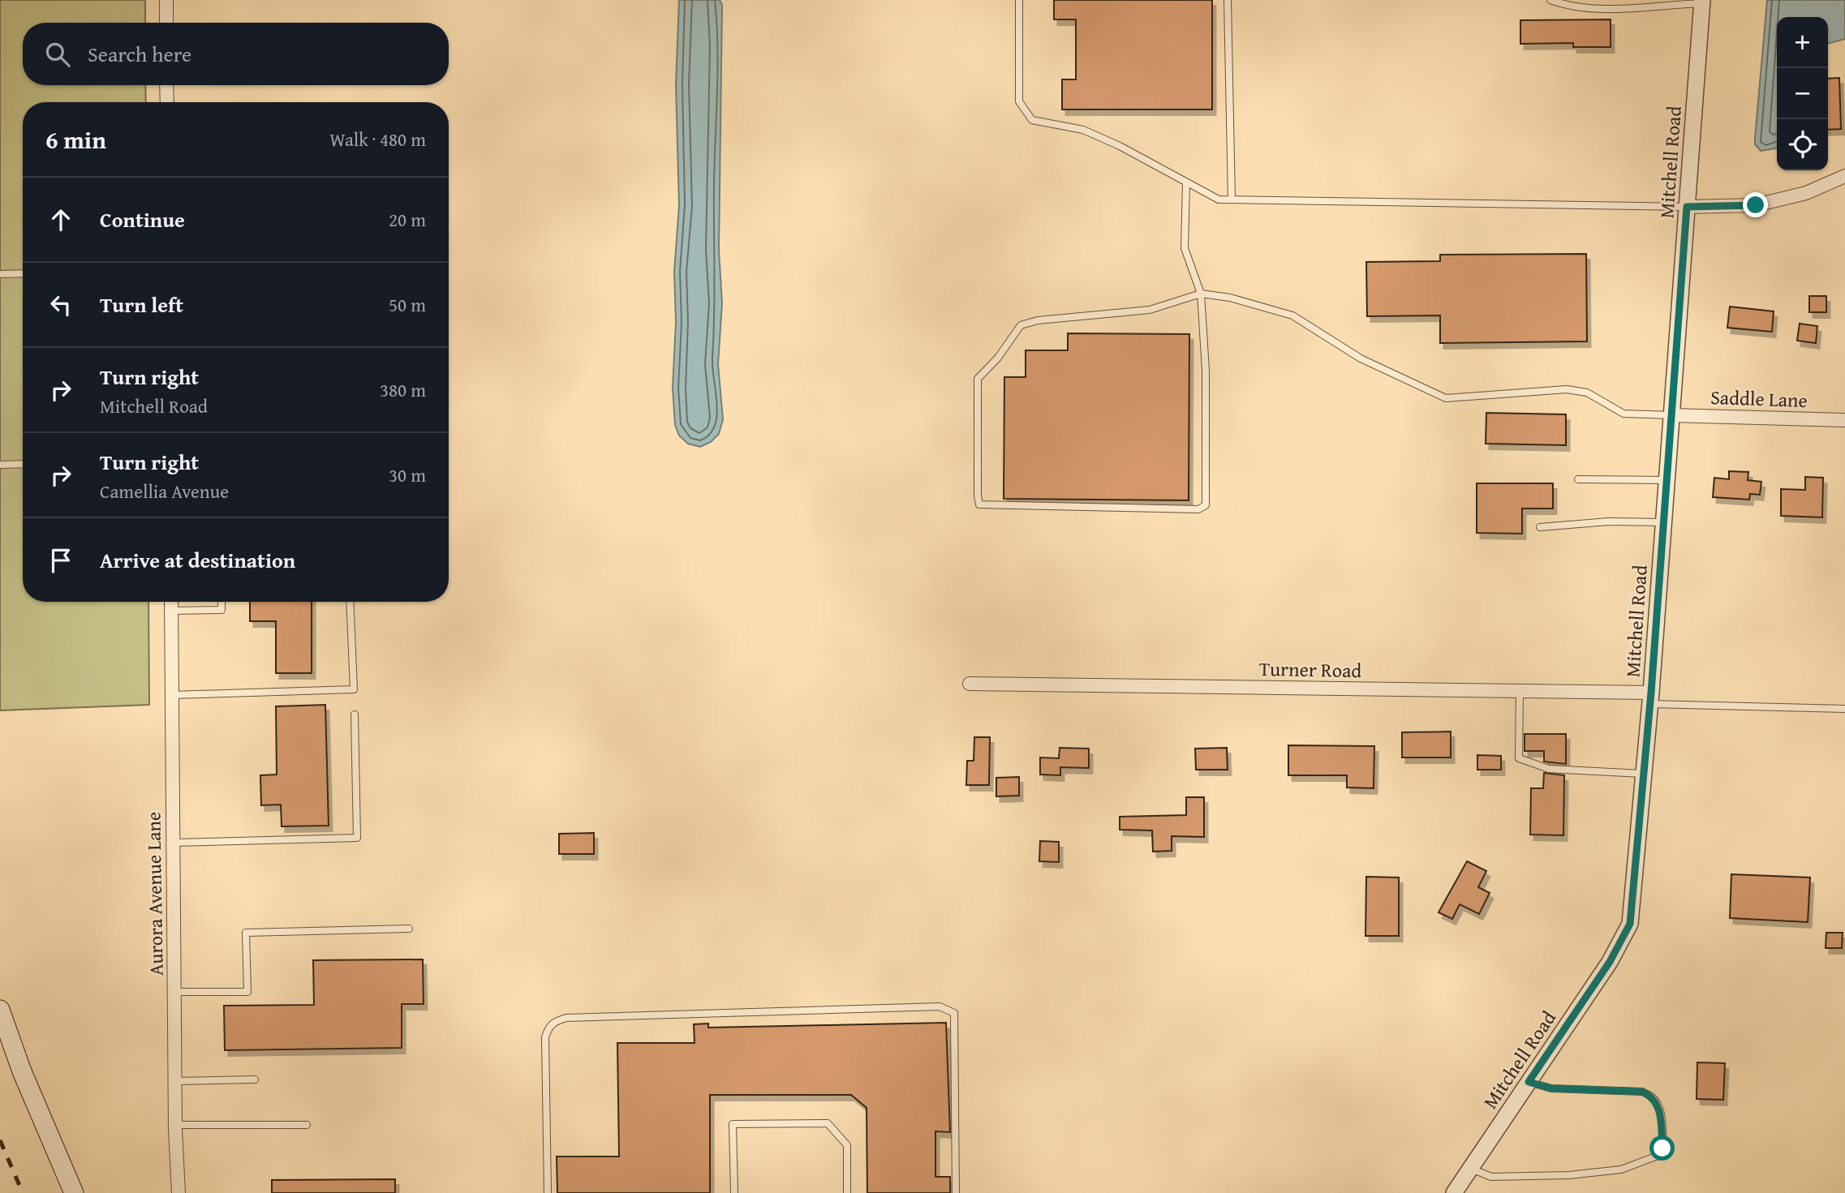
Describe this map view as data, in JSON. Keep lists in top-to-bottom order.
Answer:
{
  "streets": {
    "street": [
      "Mitchell Road",
      "Saddle Lane",
      "Turner Road",
      "Aurora Avenue Lane"
    ]
  },
  "crossings": [
    ["Mitchell Road", "Saddle Lane"],
    ["Mitchell Road", "Turner Road"]
  ],
  "page": {
    "map_buttons": ["+", "−"],
    "search": "Search here",
    "heading": ["6 min", "Walk · 480 m"],
    "list": [
      ["Continue", "20 m"],
      ["Turn left", "50 m"],
      ["Turn right", "Mitchell Road", "380 m"],
      ["Turn right", "Camellia Avenue", "30 m"],
      "Arrive at destination"
    ]
  }
}
